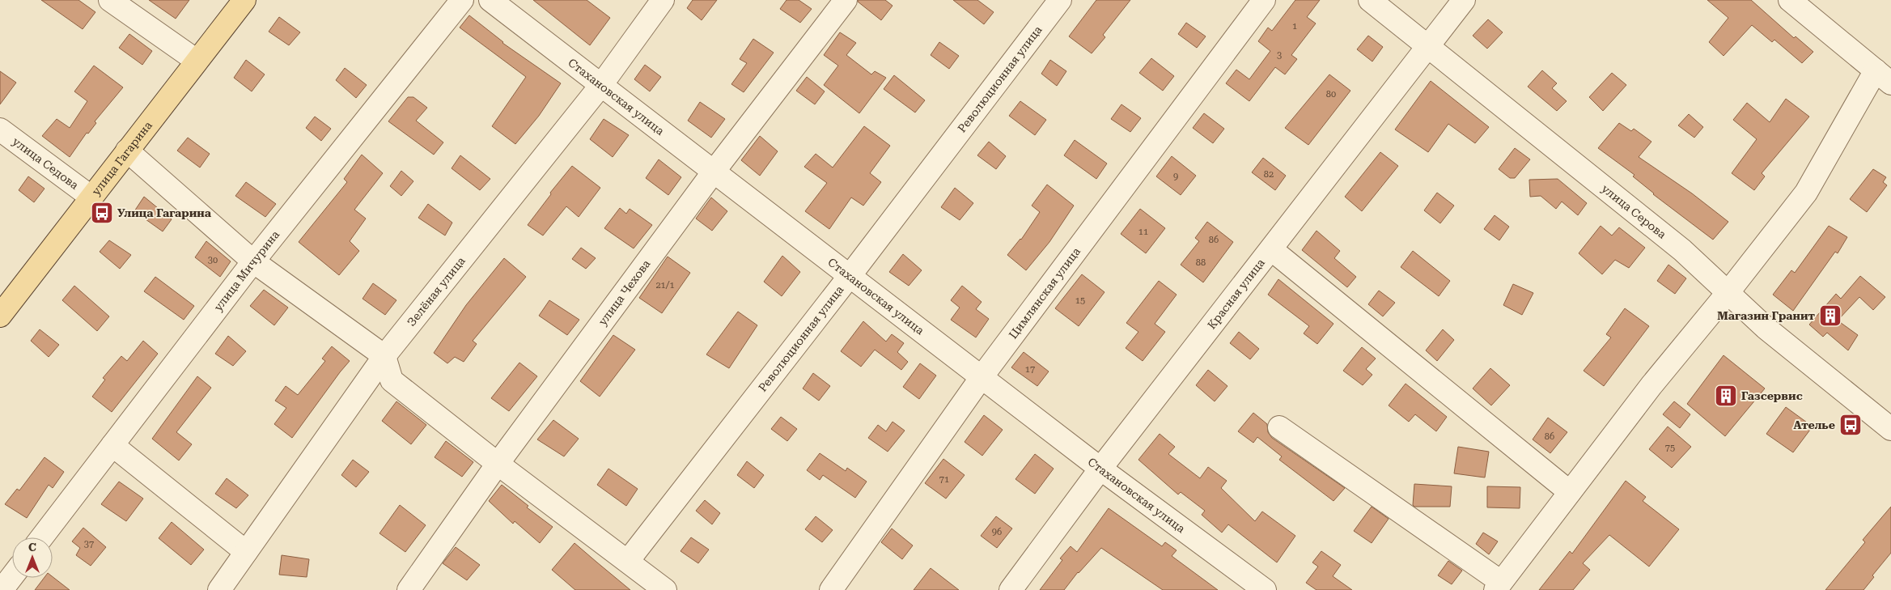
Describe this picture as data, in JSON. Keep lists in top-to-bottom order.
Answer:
{
  "streets": {
    "main road": ["улица Гагарина"],
    "street": [
      "Революционная улица",
      "Стахановская улица",
      "улица Седова",
      "улица Серова",
      "улица Мичурина",
      "Зелёная улица",
      "улица Чехова",
      "Цимлянская улица",
      "Красная улица"
    ]
  },
  "crossings": [
    ["Революционная улица", "Стахановская улица"],
    ["Стахановская улица", "Зелёная улица"],
    ["Стахановская улица", "улица Чехова"],
    ["Стахановская улица", "Цимлянская улица"],
    ["Стахановская улица", "Красная улица"],
    ["улица Гагарина", "улица Седова"],
    ["улица Серова", "Красная улица"]
  ],
  "places": {
    "bus stop": ["Улица Гагарина", "Ателье"],
    "building": ["Магазин Гранит", "Газсервис"]
  },
  "house_numbers": [
    "1",
    "3",
    "80",
    "82",
    "9",
    "11",
    "86",
    "30",
    "88",
    "21/1",
    "15",
    "17",
    "86",
    "75",
    "71",
    "96",
    "37"
  ],
  "north": "top"
}
